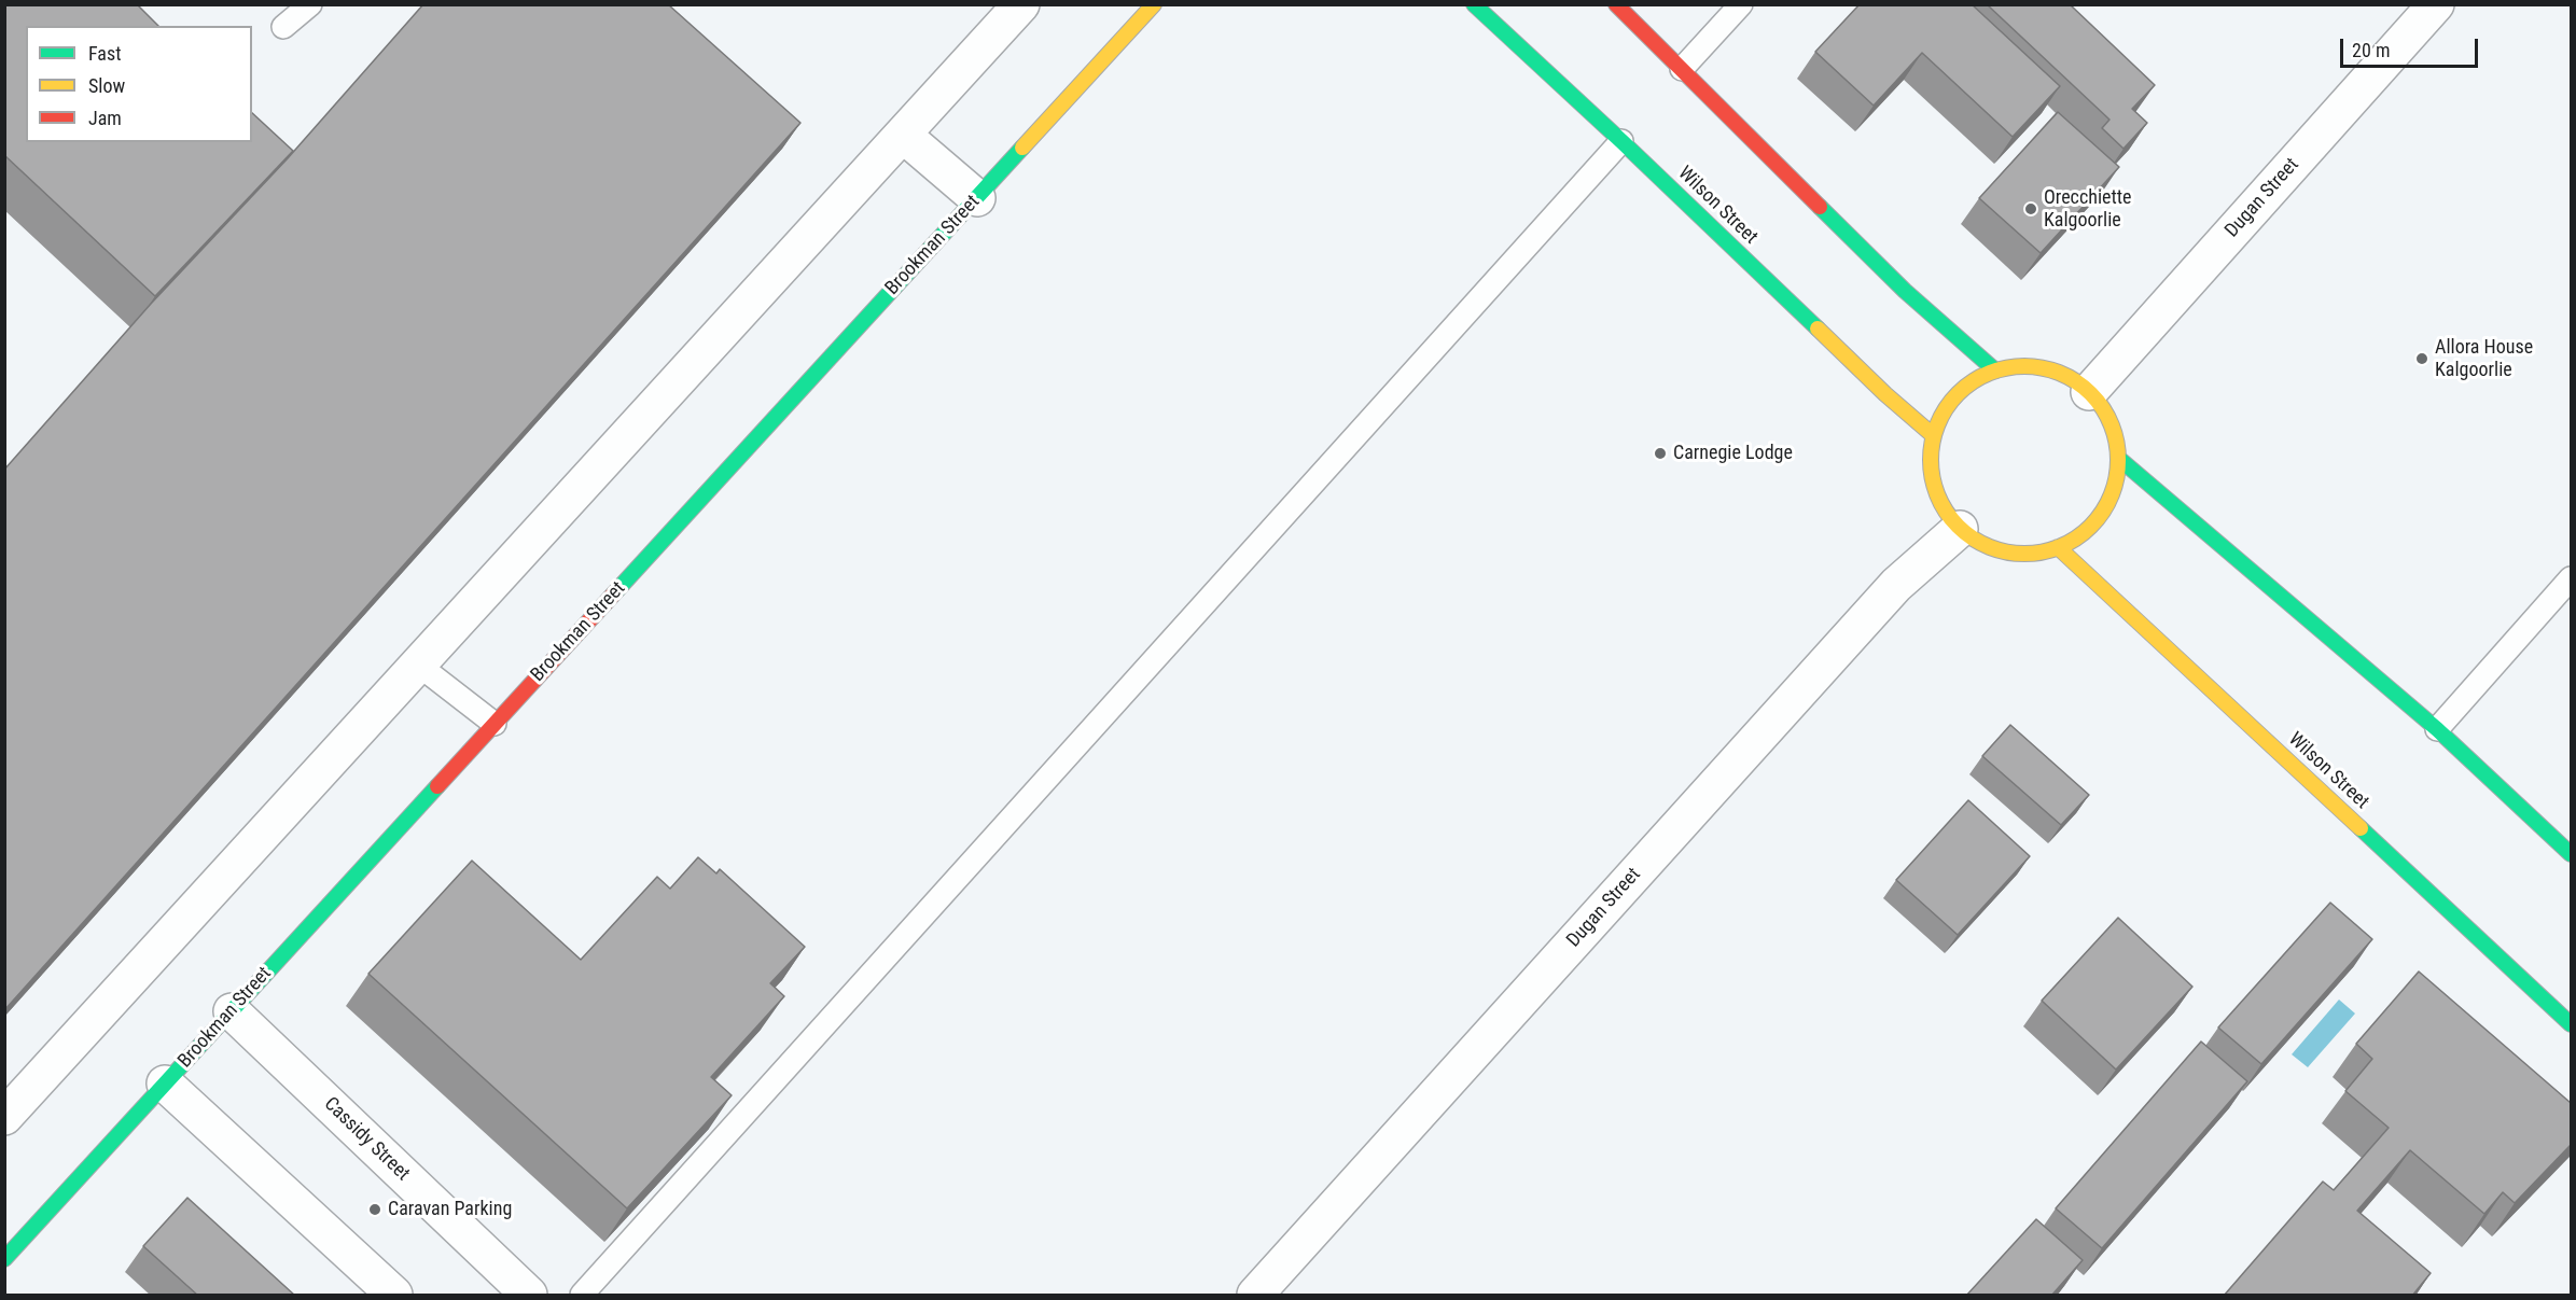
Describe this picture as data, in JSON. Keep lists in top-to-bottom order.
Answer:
{
  "streets": {
    "street": [
      "Dugan Street",
      "Wilson Street",
      "Brookman Street",
      "Cassidy Street"
    ]
  },
  "crossings": [
    ["Dugan Street", "Wilson Street"],
    ["Brookman Street", "Cassidy Street"]
  ],
  "places": [
    "Orecchiette Kalgoorlie",
    "Allora House Kalgoorlie",
    "Carnegie Lodge",
    "Caravan Parking"
  ],
  "legend": ["Fast", "Slow", "Jam"],
  "scale_bar": "20 m"
}
